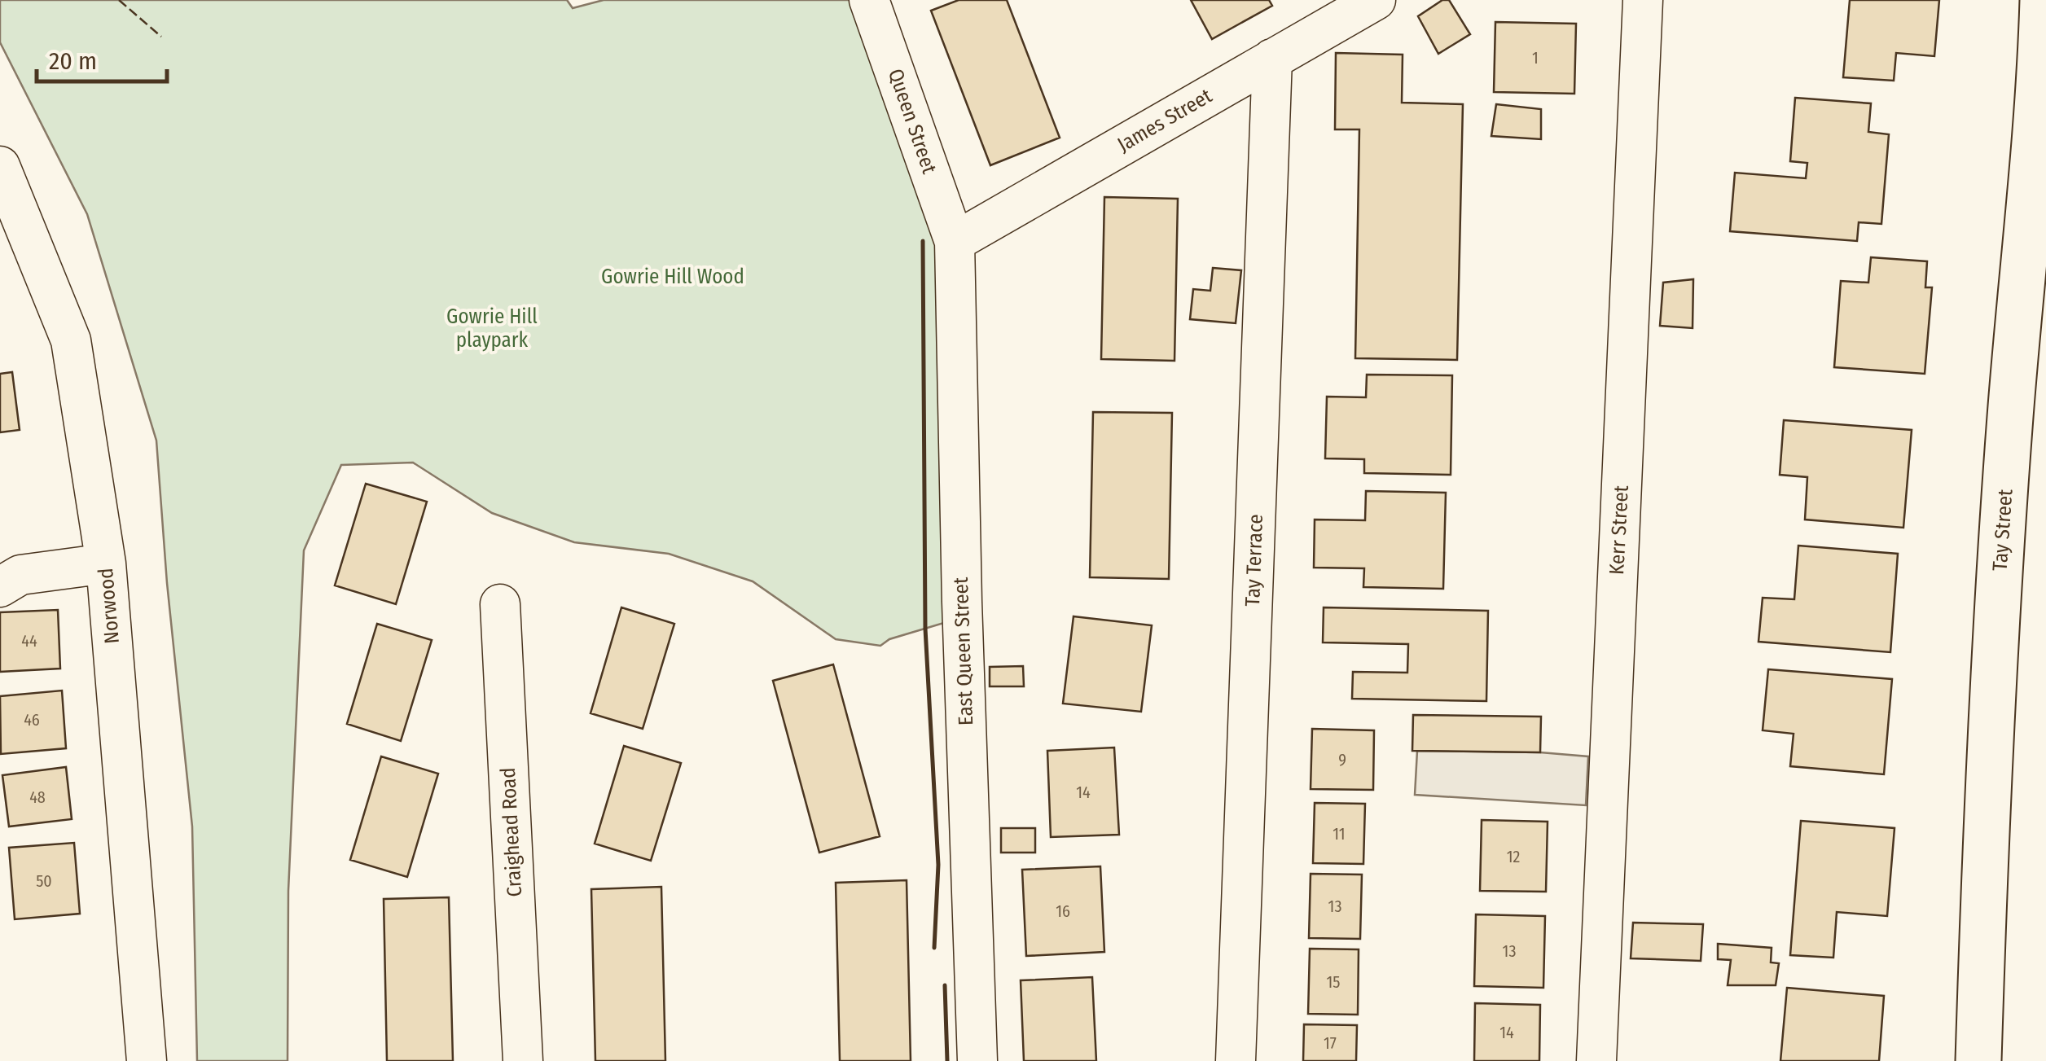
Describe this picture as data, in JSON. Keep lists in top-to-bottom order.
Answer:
{
  "streets": {
    "main road": ["Tay Street"],
    "street": [
      "James Street",
      "Queen Street",
      "Kerr Street",
      "Tay Terrace",
      "Norwood",
      "East Queen Street",
      "Craighead Road"
    ]
  },
  "crossings": [
    ["James Street", "Queen Street"],
    ["James Street", "Tay Terrace"],
    ["James Street", "East Queen Street"],
    ["Queen Street", "East Queen Street"]
  ],
  "parks": ["Gowrie Hill Wood", "Gowrie Hill playpark"],
  "house_numbers": [
    "1",
    "44",
    "46",
    "9",
    "14",
    "48",
    "11",
    "12",
    "50",
    "13",
    "16",
    "13",
    "15",
    "14",
    "17"
  ],
  "scale_bar": "20 m"
}
